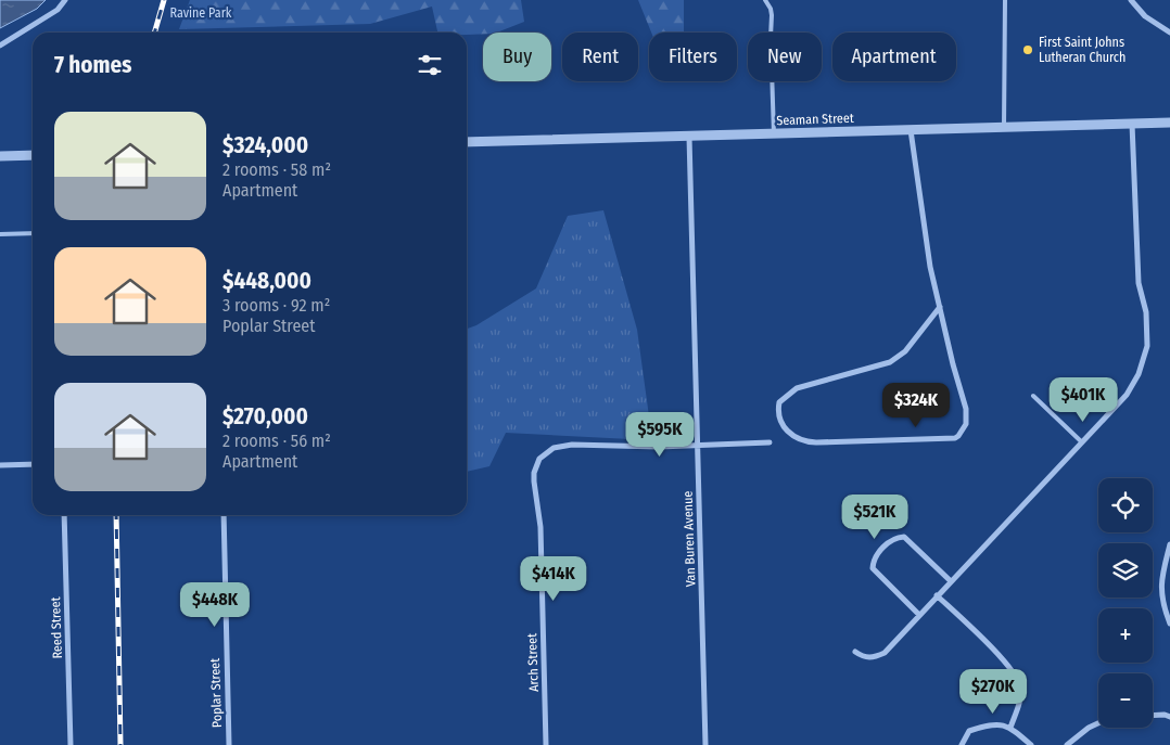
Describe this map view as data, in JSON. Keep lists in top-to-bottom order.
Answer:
{
  "streets": {
    "street": [
      "Seaman Street",
      "Van Buren Avenue",
      "Reed Street",
      "Arch Street",
      "Poplar Street"
    ]
  },
  "crossings": [
    ["Seaman Street", "Van Buren Avenue"],
    ["Van Buren Avenue", "Arch Street"]
  ],
  "parks": ["Ravine Park"],
  "places": ["First Saint Johns Lutheran Church"],
  "page": {
    "chip": [
      "Buy",
      "Rent",
      "Filters",
      "New",
      "Apartment"
    ],
    "heading": "7 homes",
    "list": [
      {
        "name": "$324,000",
        "note": "2 rooms · 58 m² · Apartment"
      },
      {
        "name": "$448,000",
        "note": "3 rooms · 92 m² · Poplar Street"
      },
      {
        "name": "$270,000",
        "note": "2 rooms · 56 m² · Apartment"
      }
    ],
    "price": [
      "$401K",
      "$324K",
      "$595K",
      "$521K",
      "$414K",
      "$448K",
      "$270K"
    ],
    "map_buttons": ["+", "−"]
  }
}
